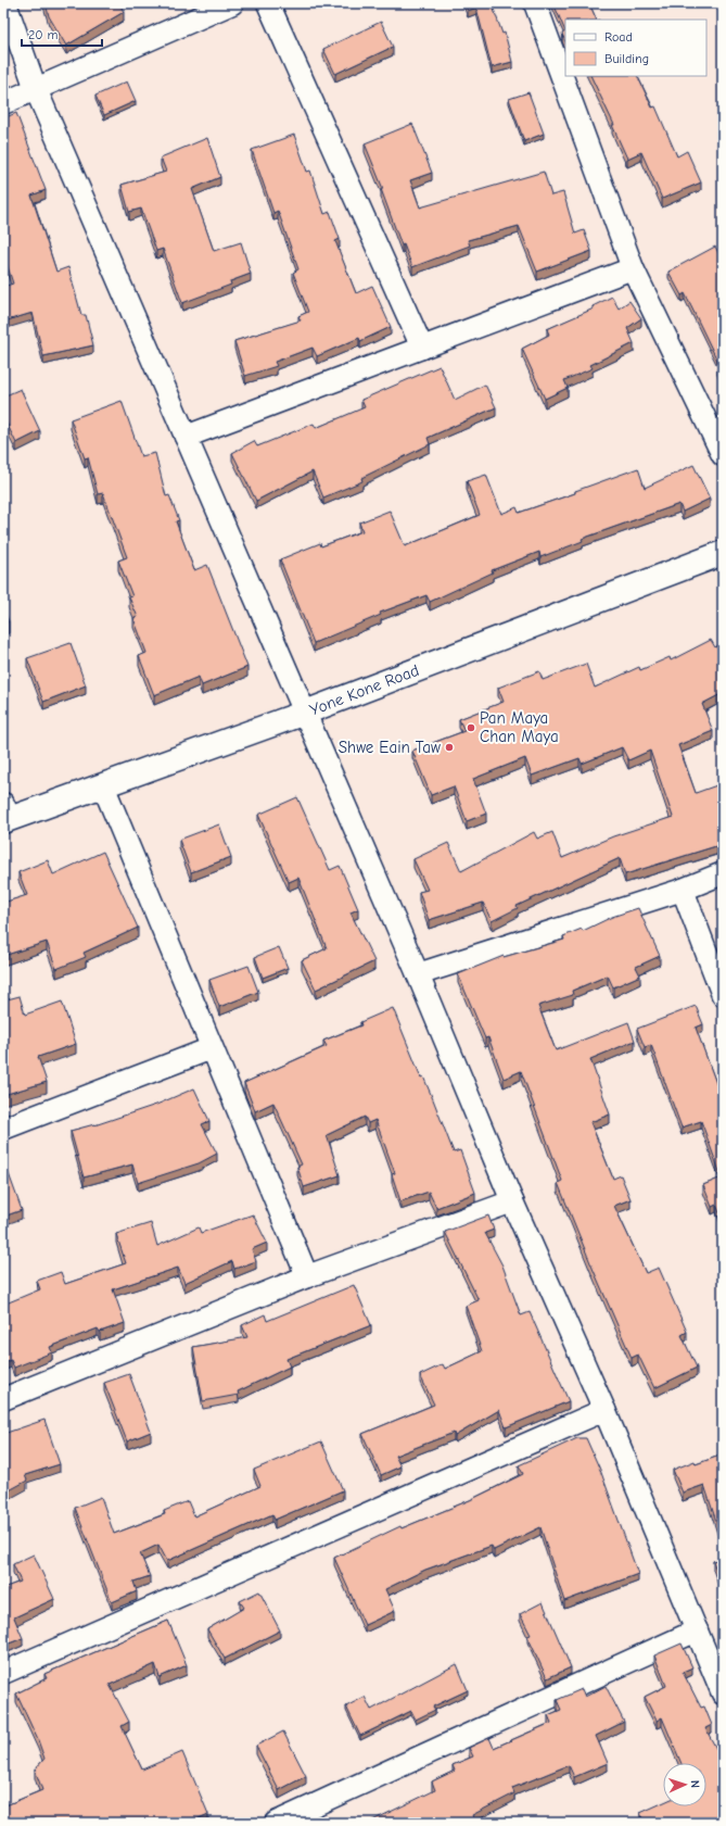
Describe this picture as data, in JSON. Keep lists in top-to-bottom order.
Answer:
{
  "streets": {
    "street": ["Yone Kone Road"]
  },
  "places": ["Pan Maya Chan Maya", "Shwe Eain Taw"],
  "legend": ["Road", "Building"],
  "scale_bar": "20 m",
  "north": "right"
}
